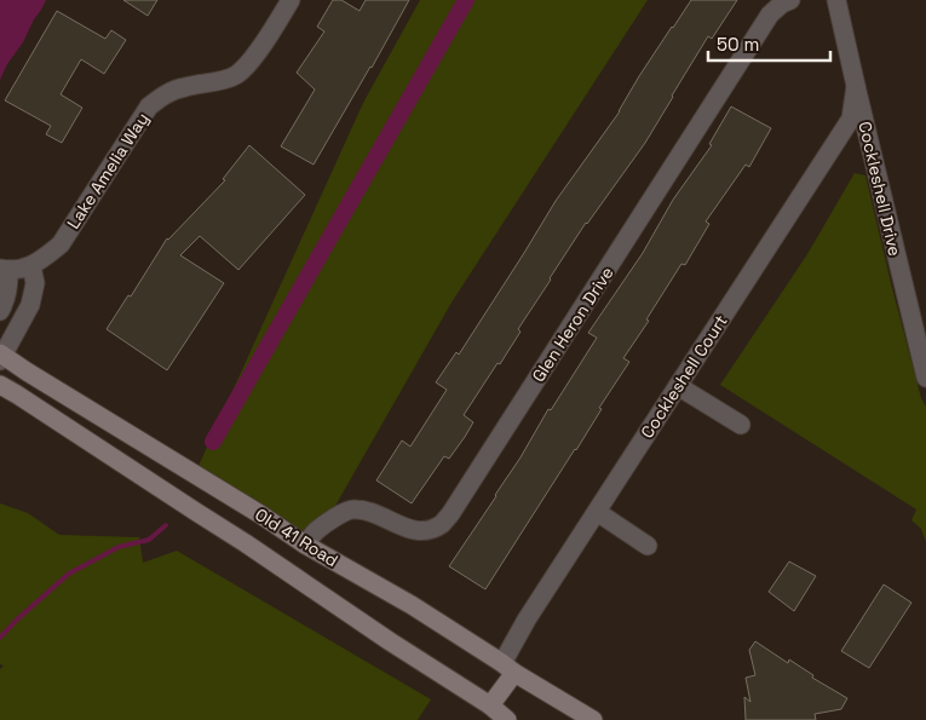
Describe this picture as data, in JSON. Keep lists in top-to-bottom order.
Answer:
{
  "streets": {
    "street": [
      "Lake Amelia Way",
      "Cockleshell Drive",
      "Glen Heron Drive",
      "Cockleshell Court",
      "Old 41 Road"
    ]
  },
  "crossings": [
    ["Cockleshell Drive", "Cockleshell Court"],
    ["Glen Heron Drive", "Old 41 Road"],
    ["Cockleshell Court", "Old 41 Road"]
  ],
  "scale_bar": "50 m"
}
